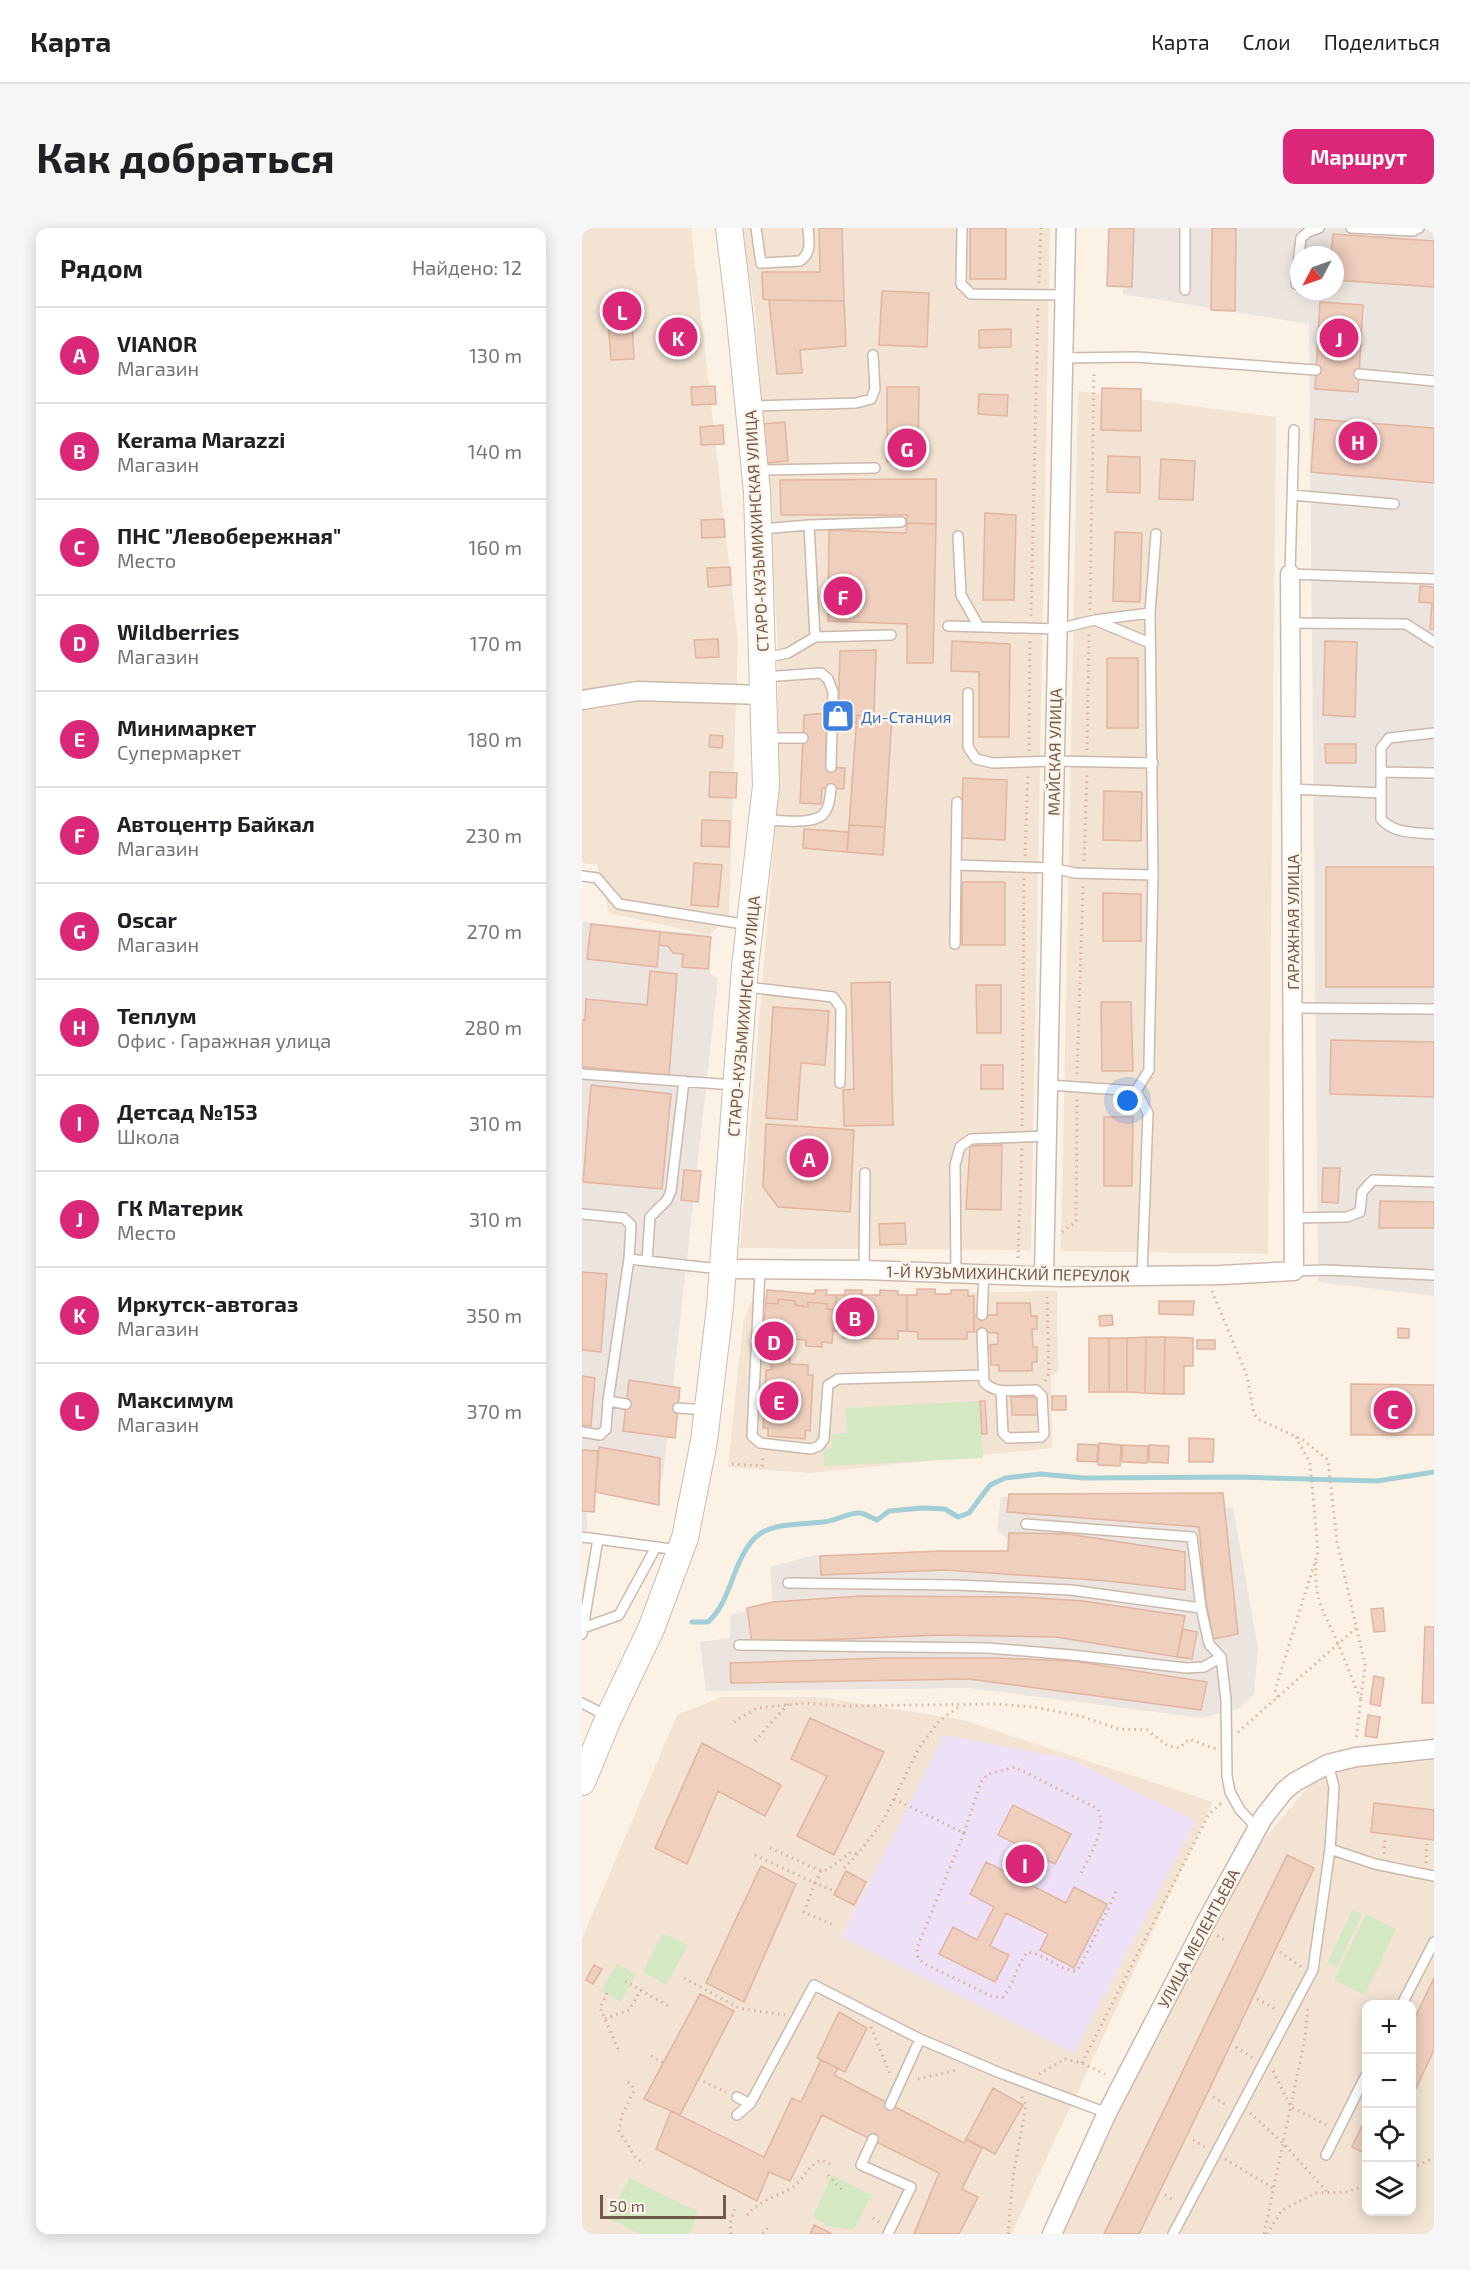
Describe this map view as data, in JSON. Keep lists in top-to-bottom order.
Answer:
{
  "streets": {
    "main road": ["СТАРО-КУЗЬМИХИНСКАЯ УЛИЦА"],
    "street": [
      "МАЙСКАЯ УЛИЦА",
      "ГАРАЖНАЯ УЛИЦА",
      "1-Й КУЗЬМИХИНСКИЙ ПЕРЕУЛОК",
      "УЛИЦА МЕЛЕНТЬЕВА"
    ]
  },
  "crossings": [
    ["СТАРО-КУЗЬМИХИНСКАЯ УЛИЦА", "1-Й КУЗЬМИХИНСКИЙ ПЕРЕУЛОК"],
    ["МАЙСКАЯ УЛИЦА", "1-Й КУЗЬМИХИНСКИЙ ПЕРЕУЛОК"],
    ["ГАРАЖНАЯ УЛИЦА", "1-Й КУЗЬМИХИНСКИЙ ПЕРЕУЛОК"]
  ],
  "places": {
    "shop": ["Ди-Станция"]
  },
  "scale_bar": "50 m",
  "north": "bottom left",
  "page": {
    "header": "Карта",
    "nav": ["Карта", "Слои", "Поделиться"],
    "buttons": "Маршрут",
    "title": "Как добраться",
    "heading": ["Рядом", "Найдено: 12"],
    "pins": [
      "L",
      "K",
      "J",
      "H",
      "G",
      "F",
      "A",
      "B",
      "D",
      "E",
      "C",
      "I"
    ],
    "list": [
      {
        "mark": "A",
        "name": "VIANOR",
        "note": "Магазин",
        "value": "130 m"
      },
      {
        "mark": "B",
        "name": "Kerama Marazzi",
        "note": "Магазин",
        "value": "140 m"
      },
      {
        "mark": "C",
        "name": "ПНС \"Левобережная\"",
        "note": "Место",
        "value": "160 m"
      },
      {
        "mark": "D",
        "name": "Wildberries",
        "note": "Магазин",
        "value": "170 m"
      },
      {
        "mark": "E",
        "name": "Минимаркет",
        "note": "Супермаркет",
        "value": "180 m"
      },
      {
        "mark": "F",
        "name": "Автоцентр Байкал",
        "note": "Магазин",
        "value": "230 m"
      },
      {
        "mark": "G",
        "name": "Oscar",
        "note": "Магазин",
        "value": "270 m"
      },
      {
        "mark": "H",
        "name": "Теплум",
        "note": "Офис · Гаражная улица",
        "value": "280 m"
      },
      {
        "mark": "I",
        "name": "Детсад №153",
        "note": "Школа",
        "value": "310 m"
      },
      {
        "mark": "J",
        "name": "ГК Материк",
        "note": "Место",
        "value": "310 m"
      },
      {
        "mark": "K",
        "name": "Иркутск-автогаз",
        "note": "Магазин",
        "value": "350 m"
      },
      {
        "mark": "L",
        "name": "Максимум",
        "note": "Магазин",
        "value": "370 m"
      }
    ],
    "map_buttons": ["+", "−"],
    "scale": "50 m"
  }
}
